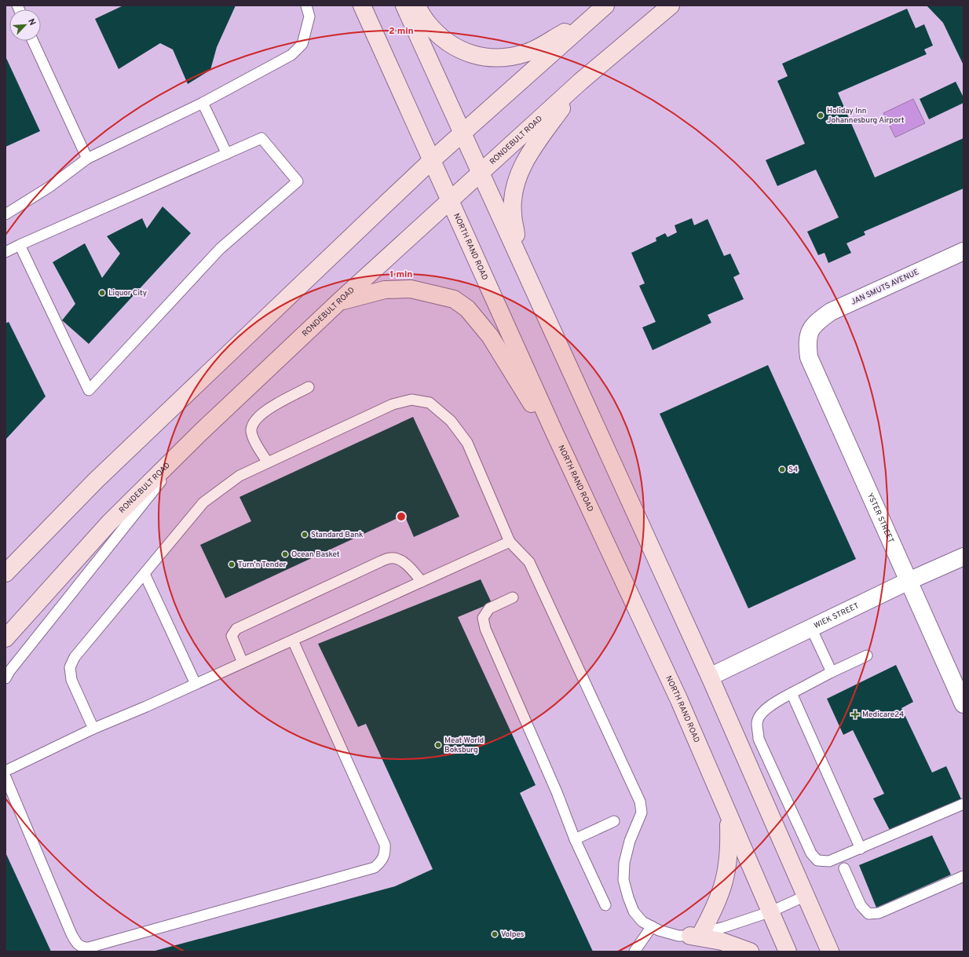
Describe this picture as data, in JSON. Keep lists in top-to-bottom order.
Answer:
{
  "streets": {
    "main road": ["RONDEBULT ROAD", "NORTH RAND ROAD"],
    "street": ["JAN SMUTS AVENUE", "YSTER STREET", "WIEK STREET"]
  },
  "crossings": [
    ["RONDEBULT ROAD", "NORTH RAND ROAD"],
    ["JAN SMUTS AVENUE", "YSTER STREET"],
    ["YSTER STREET", "WIEK STREET"]
  ],
  "places": {
    "other": [
      "Holiday Inn Johannesburg Airport",
      "Liquor City",
      "S4",
      "Standard Bank",
      "Ocean Basket",
      "Turn'n Tender",
      "Meat World Boksburg",
      "Volpes"
    ],
    "health": ["Medicare24"]
  },
  "north": "top right",
  "rings": ["2 min", "1 min"]
}
